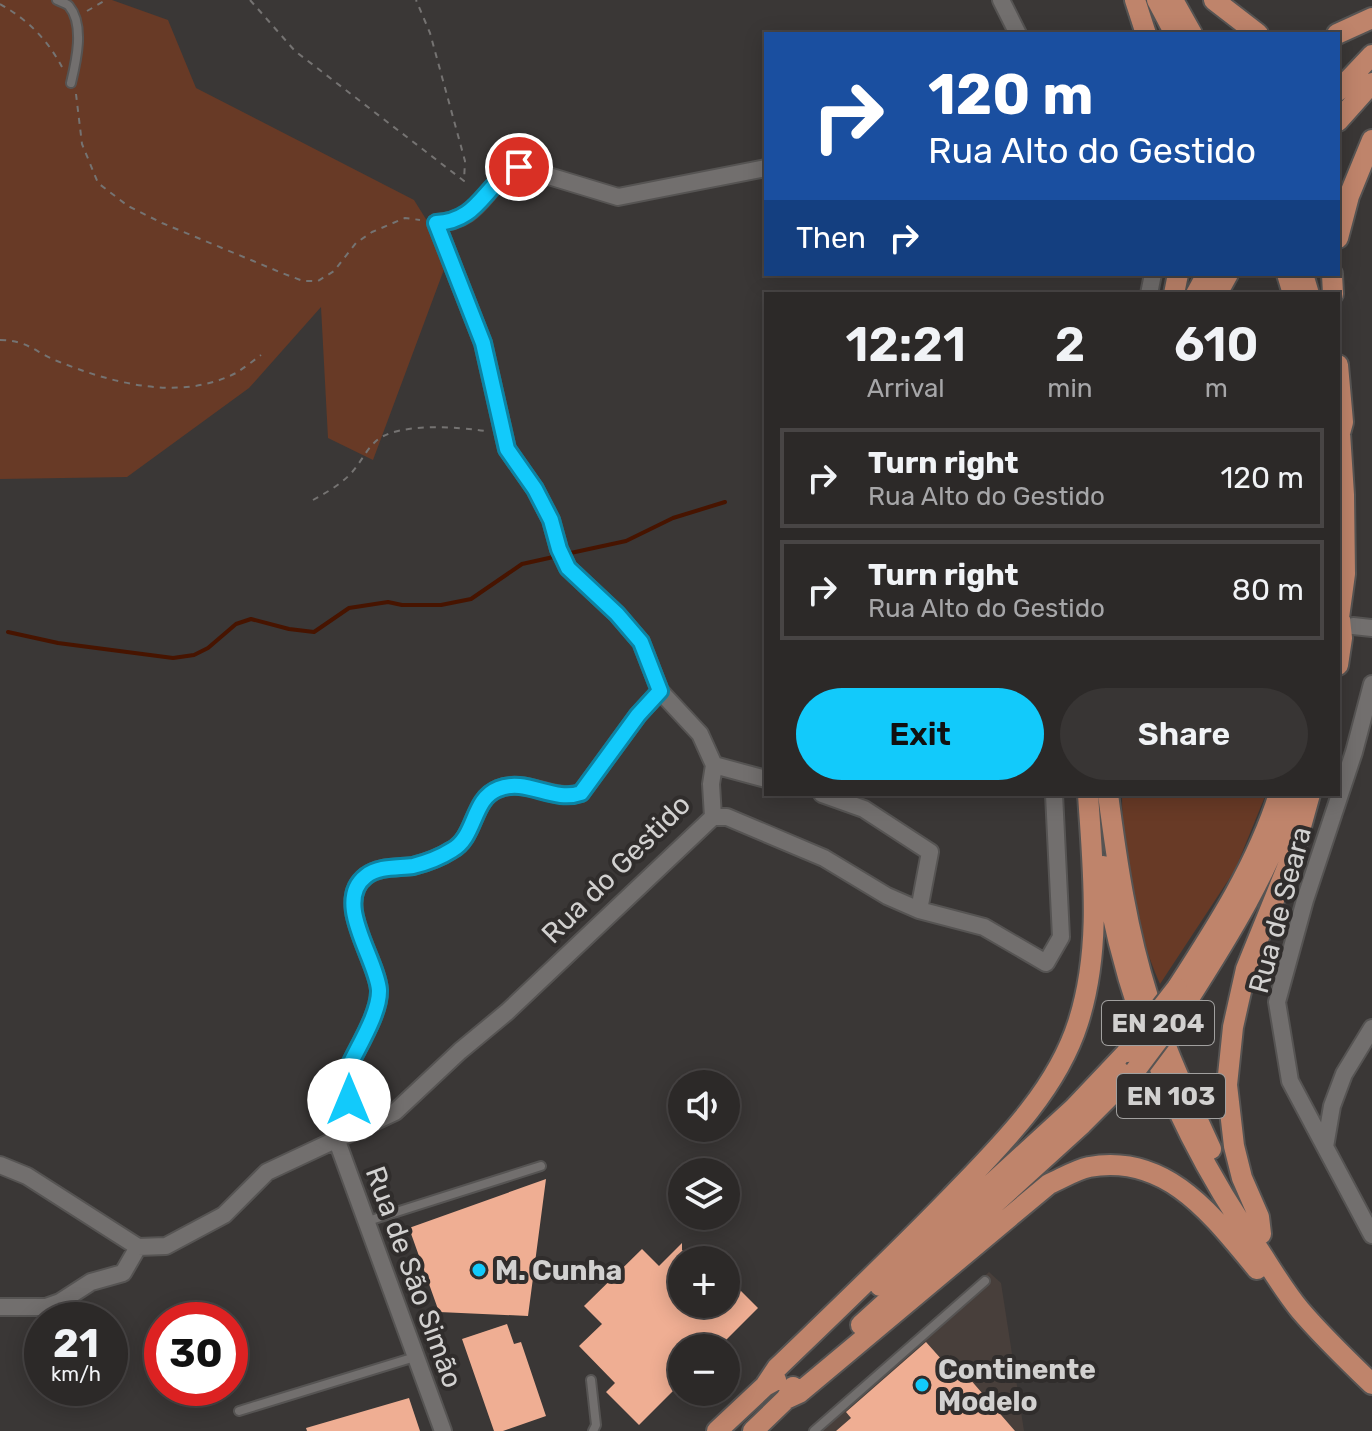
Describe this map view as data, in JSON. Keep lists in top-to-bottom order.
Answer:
{
  "streets": {
    "main road": ["EN 204", "EN 103"],
    "street": ["Rua do Gestido", "Rua de Seara", "Rua de São Simão"]
  },
  "crossings": [
    ["Rua do Gestido", "Rua de São Simão"],
    ["EN 204", "EN 103"]
  ],
  "places": ["M. Cunha", "Continente Modelo"],
  "page": {
    "turn": ["120 m", "Rua Alto do Gestido"],
    "then": "Then",
    "eta": [
      "12:21",
      "Arrival",
      "2",
      "min",
      "610",
      "m"
    ],
    "list": [
      {
        "name": "Turn right",
        "note": "Rua Alto do Gestido",
        "value": "120 m"
      },
      {
        "name": "Turn right",
        "note": "Rua Alto do Gestido",
        "value": "80 m"
      }
    ],
    "buttons": ["Exit", "Share"],
    "map_buttons": ["+", "−"],
    "speed": "21 km/h",
    "limit": "30"
  }
}
